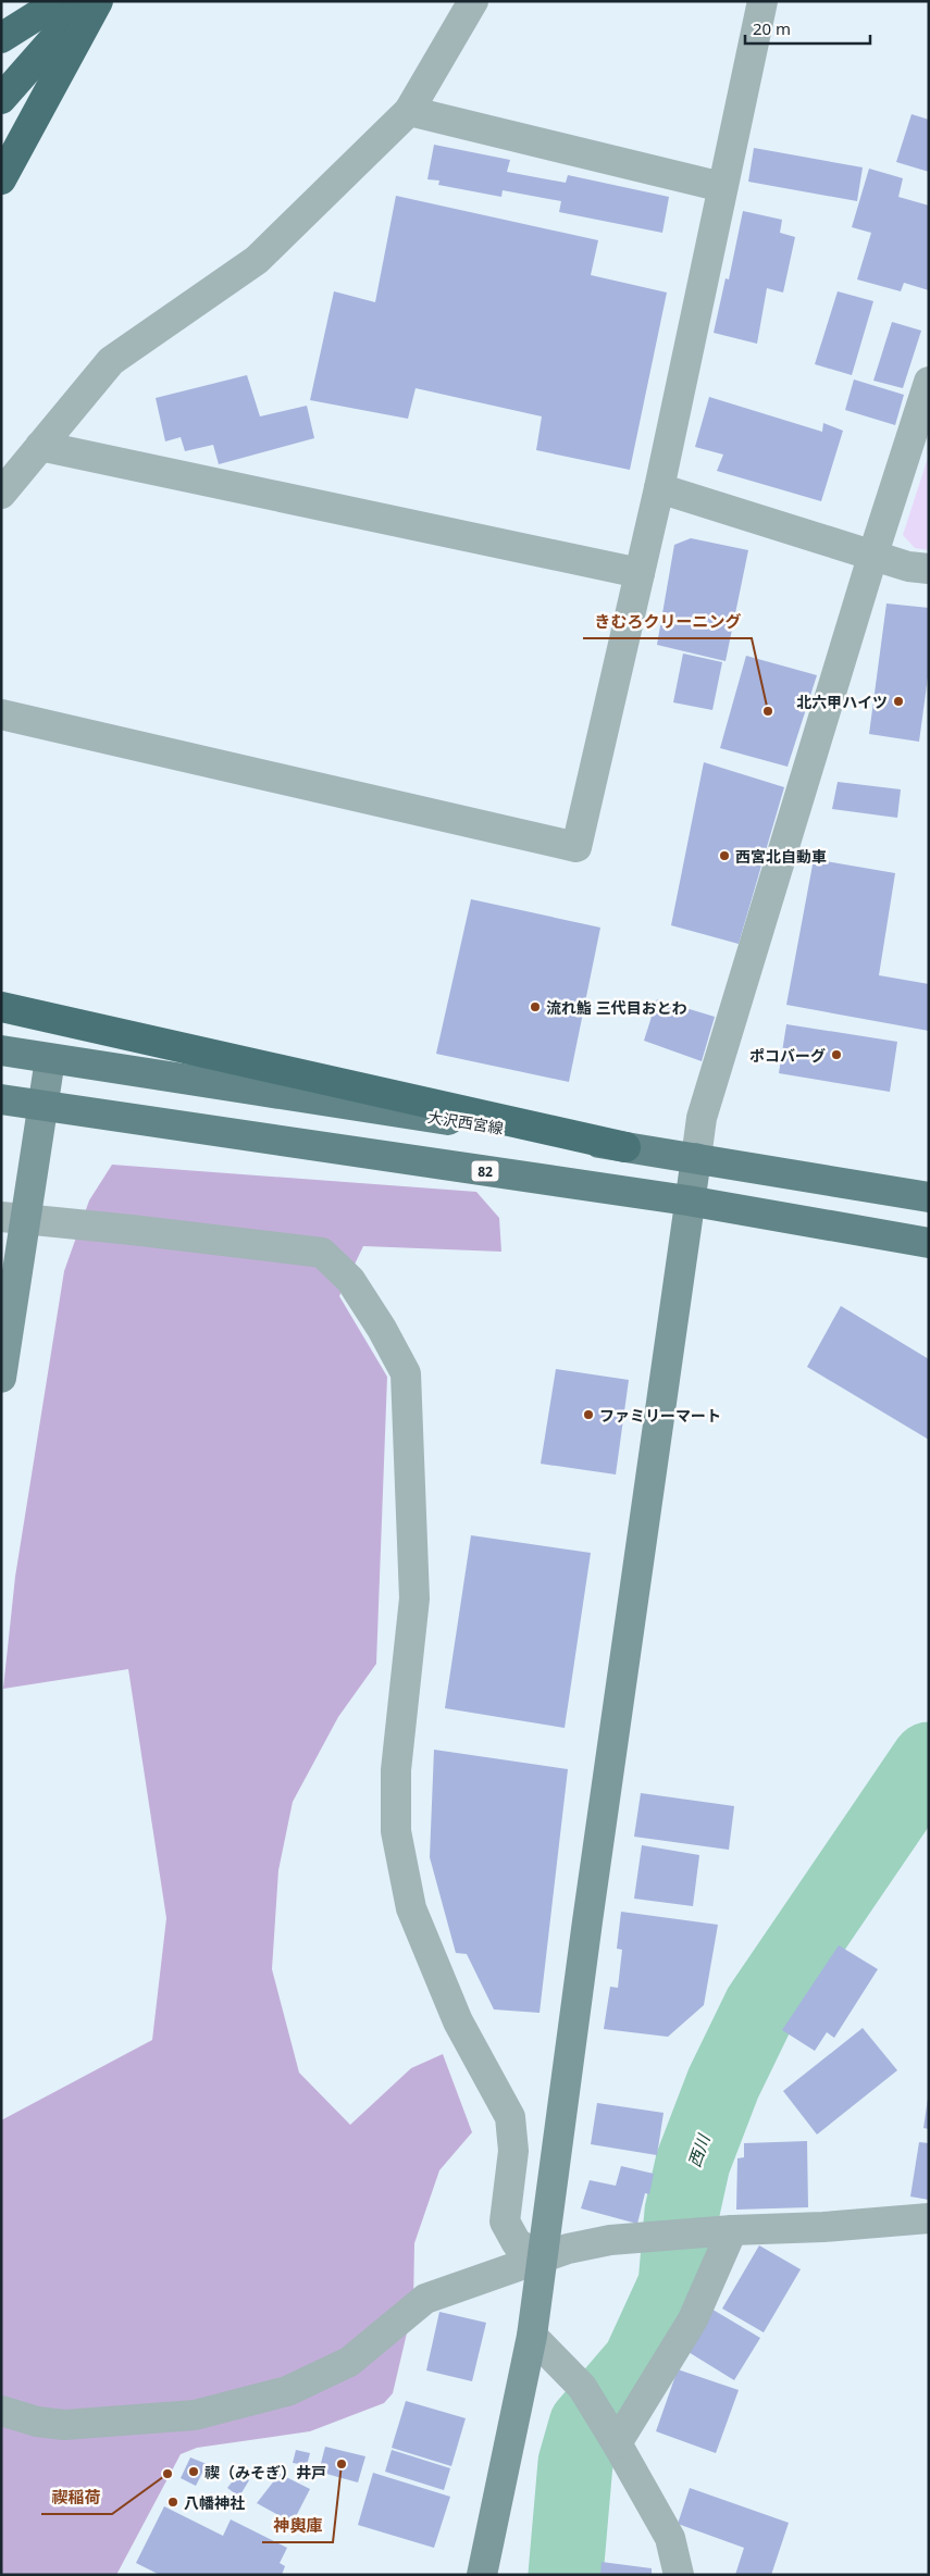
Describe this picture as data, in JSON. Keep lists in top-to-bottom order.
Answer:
{
  "streets": {
    "main road": ["大沢西宮線", "82"]
  },
  "water": ["西川"],
  "places": [
    "北六甲ハイツ",
    "きむろクリーニング",
    "西宮北自動車",
    "流れ鮨 三代目おとわ",
    "ポコバーグ",
    "ファミリーマート",
    "神輿庫",
    "禊（みそぎ）井戸",
    "禊稲荷",
    "八幡神社"
  ],
  "scale_bar": "20 m"
}
